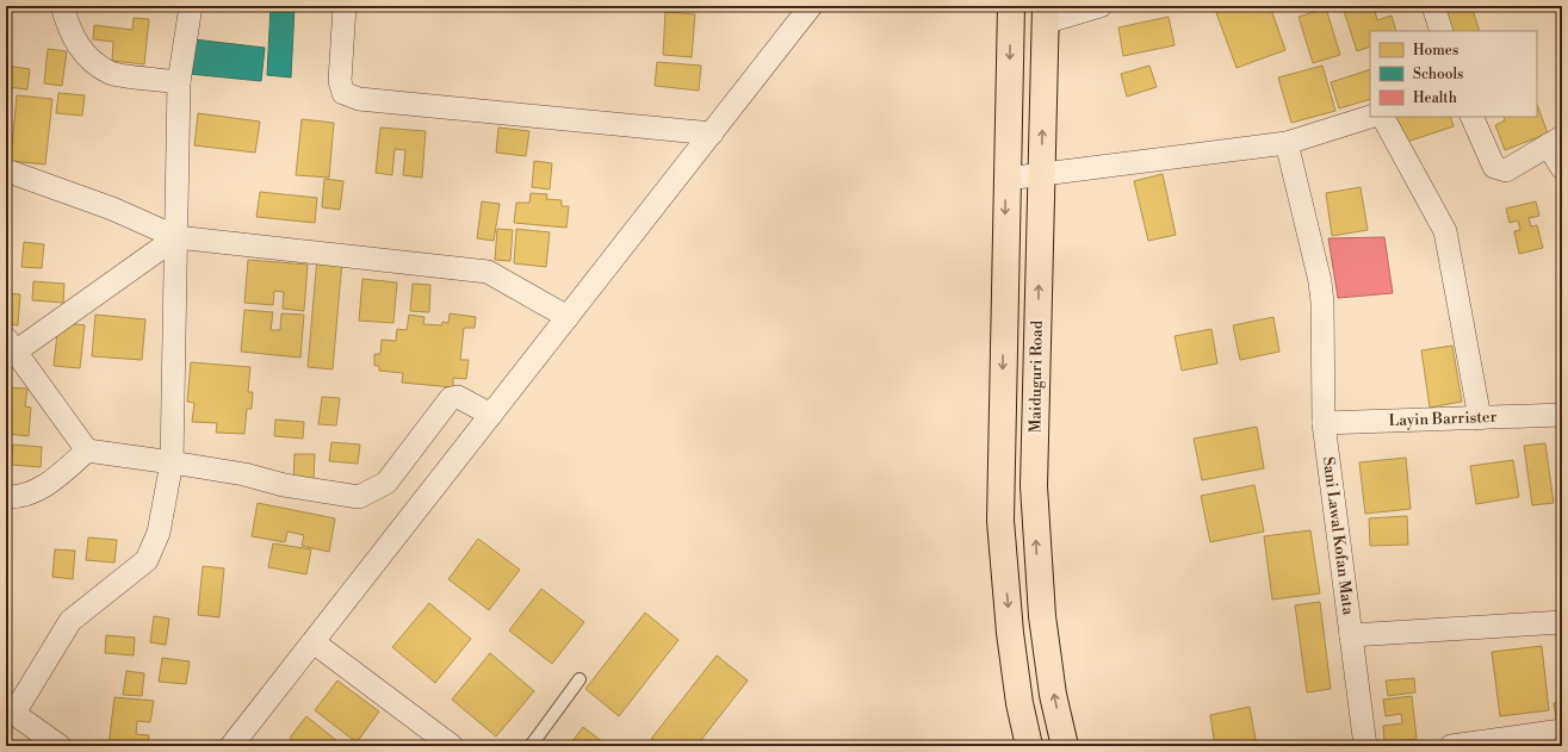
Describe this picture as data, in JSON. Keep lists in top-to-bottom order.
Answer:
{
  "streets": {
    "highway": ["Maiduguri Road"],
    "street": ["Layin Barrister", "Sani Lawal Kofan Mata"]
  },
  "crossings": [
    ["Layin Barrister", "Sani Lawal Kofan Mata"]
  ],
  "legend": ["Homes", "Schools", "Health"]
}
